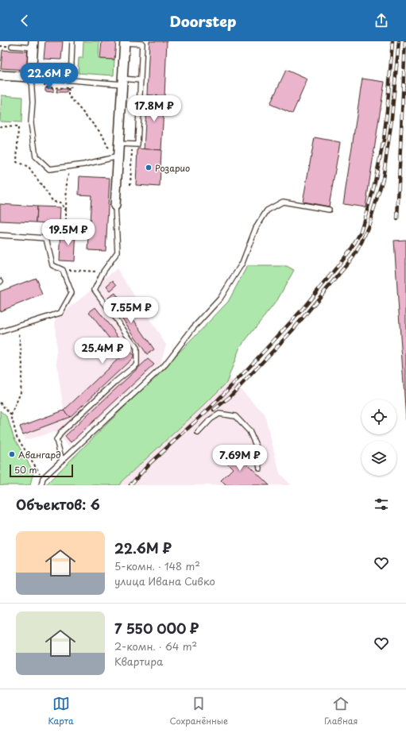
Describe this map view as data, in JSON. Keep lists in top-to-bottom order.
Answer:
{
  "places": ["Розарио", "Авангард"],
  "scale_bar": "50 m",
  "page": {
    "header": "Doorstep",
    "price": [
      "22.6M ₽",
      "17.8M ₽",
      "19.5M ₽",
      "7.55M ₽",
      "25.4M ₽",
      "7.69M ₽"
    ],
    "scale": "50 m",
    "heading": "Объектов: 6",
    "list": [
      {
        "name": "22.6M ₽",
        "note": "5-комн. · 148 m² · улица Ивана Сивко"
      },
      {
        "name": "7 550 000 ₽",
        "note": "2-комн. · 64 m² · Квартира"
      }
    ],
    "tabs": ["Карта", "Сохранённые", "Главная"]
  }
}
